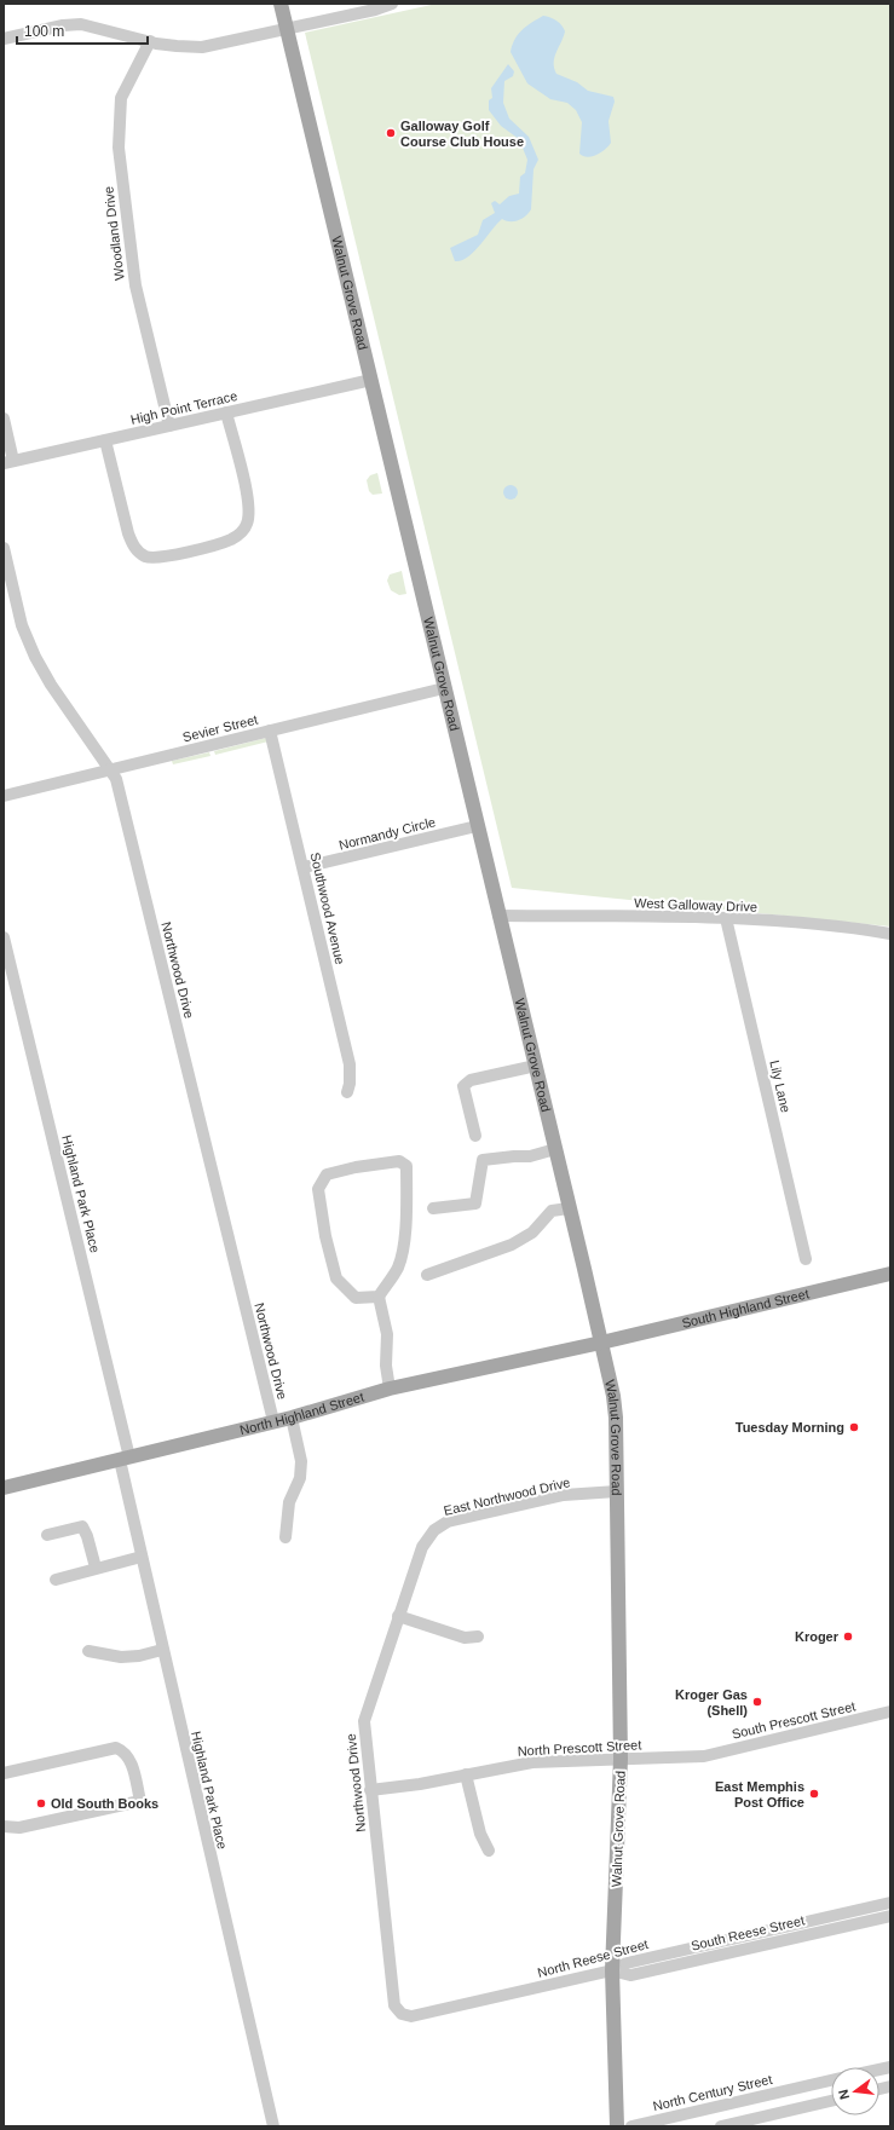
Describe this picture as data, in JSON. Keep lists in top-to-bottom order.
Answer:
{
  "streets": {
    "main road": ["Walnut Grove Road", "South Highland Street", "North Highland Street"],
    "street": [
      "Woodland Drive",
      "High Point Terrace",
      "Sevier Street",
      "Normandy Circle",
      "West Galloway Drive",
      "Southwood Avenue",
      "Northwood Drive",
      "Lily Lane",
      "Highland Park Place",
      "East Northwood Drive",
      "South Prescott Street",
      "North Prescott Street",
      "South Reese Street",
      "North Reese Street",
      "North Century Street"
    ]
  },
  "crossings": [
    ["Woodland Drive", "High Point Terrace"],
    ["Walnut Grove Road", "High Point Terrace"],
    ["Walnut Grove Road", "Sevier Street"],
    ["Walnut Grove Road", "Normandy Circle"],
    ["Walnut Grove Road", "West Galloway Drive"],
    ["Walnut Grove Road", "South Highland Street"],
    ["Walnut Grove Road", "North Highland Street"],
    ["Walnut Grove Road", "East Northwood Drive"],
    ["Walnut Grove Road", "North Prescott Street"],
    ["Walnut Grove Road", "North Reese Street"],
    ["Sevier Street", "Southwood Avenue"],
    ["Sevier Street", "Northwood Drive"],
    ["Normandy Circle", "Southwood Avenue"],
    ["West Galloway Drive", "Lily Lane"],
    ["Northwood Drive", "North Highland Street"],
    ["Northwood Drive", "East Northwood Drive"],
    ["Northwood Drive", "North Prescott Street"],
    ["Northwood Drive", "North Reese Street"],
    ["Highland Park Place", "North Highland Street"],
    ["South Highland Street", "North Highland Street"],
    ["South Prescott Street", "North Prescott Street"],
    ["South Reese Street", "North Reese Street"]
  ],
  "places": [
    "Galloway Golf Course Club House",
    "Tuesday Morning",
    "Kroger",
    "Kroger Gas (Shell)",
    "East Memphis Post Office",
    "Old South Books"
  ],
  "scale_bar": "100 m",
  "north": "left"
}
